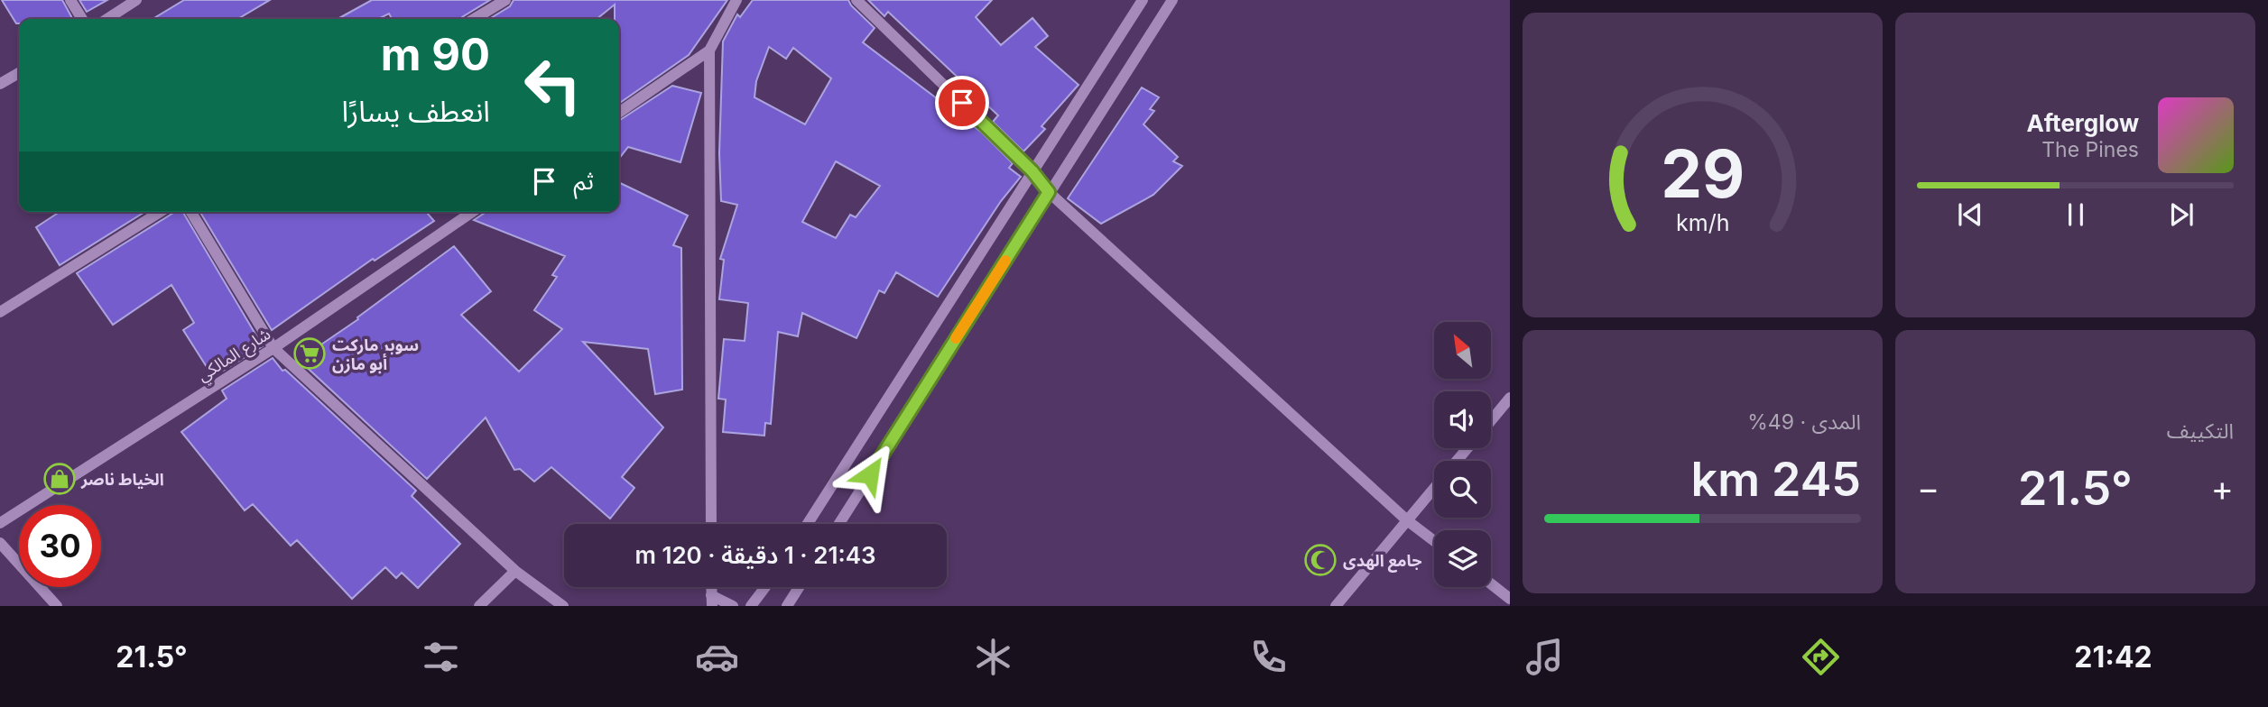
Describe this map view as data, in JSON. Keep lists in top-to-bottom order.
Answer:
{
  "streets": {
    "street": ["شارع المالكي"]
  },
  "places": {
    "supermarket": ["سوبر ماركت أبو مازن"],
    "shop": ["الخياط ناصر"],
    "mosque": ["جامع الهدى"]
  },
  "north": "top left",
  "page": {
    "turn": ["90 m", "انعطف يسارًا"],
    "song": ["Afterglow", "The Pines"],
    "then": "ثم",
    "tile": [
      "التكييف",
      ["المدى · 49%", "245 km"]
    ],
    "heat": ["−", "21.5°", "+"],
    "limit": "30",
    "trip": "21:43 · 1 دقيقة · 120 m",
    "tabs": ["21:42", "21.5°"],
    "gauge": ["29", "km/h"]
  }
}
